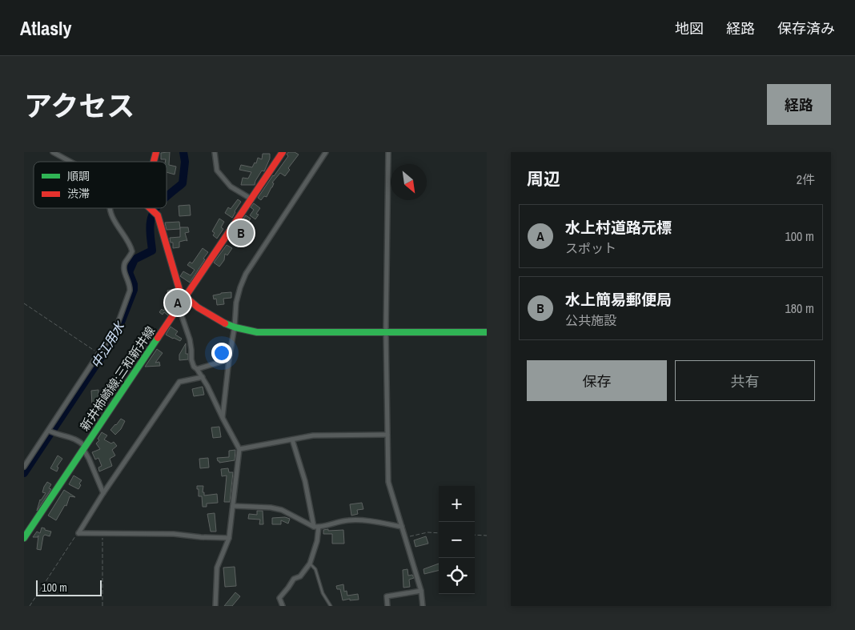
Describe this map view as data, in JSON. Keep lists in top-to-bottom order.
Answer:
{
  "streets": {
    "main road": ["新井柿崎線;三和新井線"]
  },
  "water": ["中江用水"],
  "legend": ["順調", "渋滞"],
  "scale_bar": "100 m",
  "north": "bottom right",
  "page": {
    "header": "Atlasly",
    "nav": ["地図", "経路", "保存済み"],
    "title": "アクセス",
    "buttons": [
      "経路",
      ["保存", "共有"]
    ],
    "heading": ["周辺", "2件"],
    "list": [
      {
        "mark": "A",
        "name": "水上村道路元標",
        "note": "スポット",
        "value": "100 m"
      },
      {
        "mark": "B",
        "name": "水上簡易郵便局",
        "note": "公共施設",
        "value": "180 m"
      }
    ],
    "pins": ["B", "A"],
    "map_buttons": ["+", "−"],
    "scale": "100 m"
  }
}
